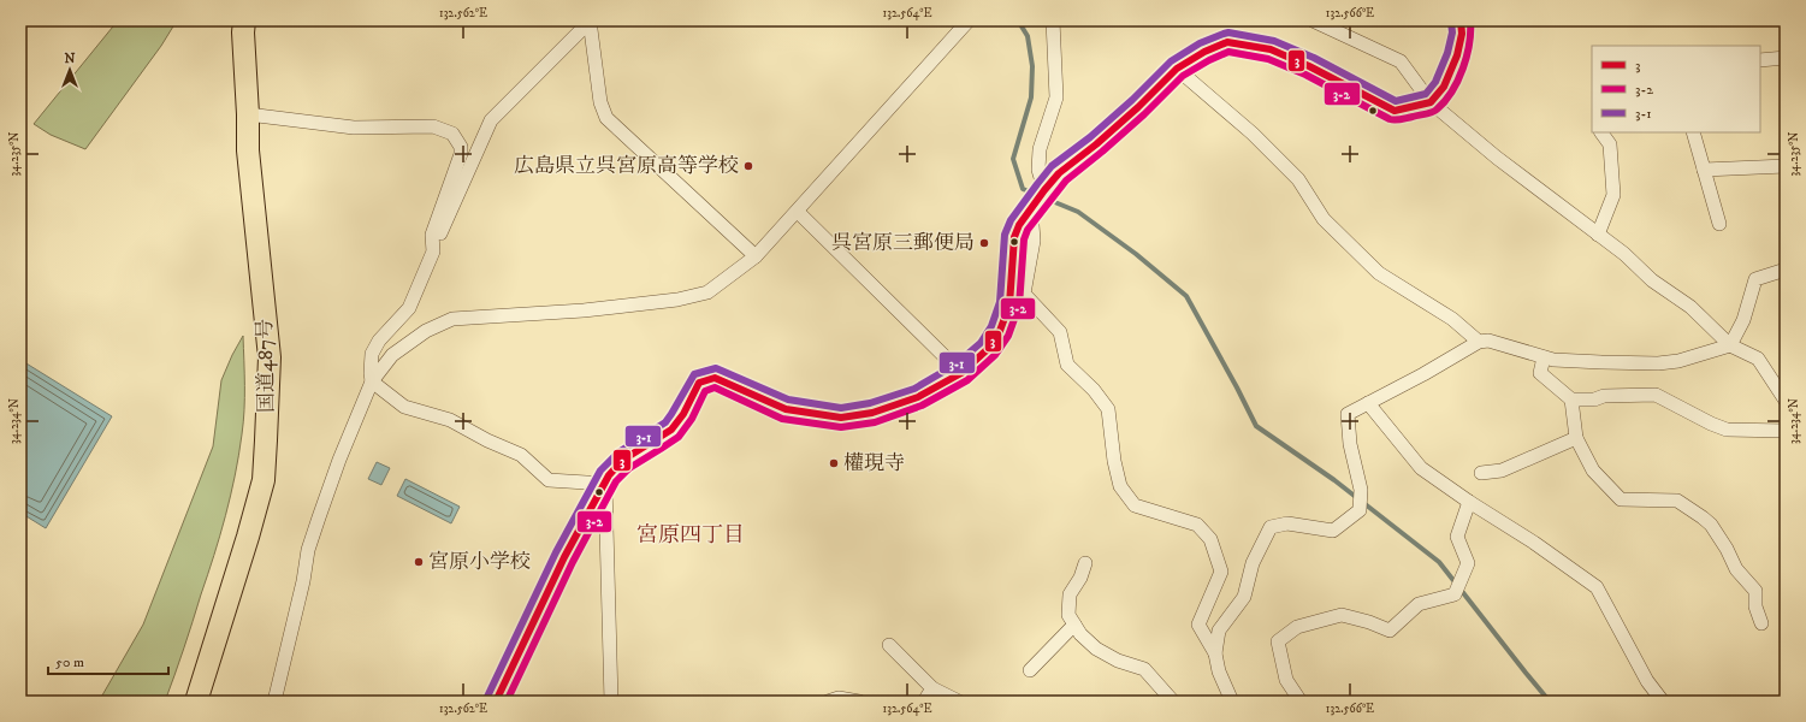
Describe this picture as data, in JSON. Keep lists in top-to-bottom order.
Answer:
{
  "streets": {
    "highway": ["国道487号"]
  },
  "districts": ["宮原四丁目"],
  "places": [
    "広島県立呉宮原高等学校",
    "呉宮原三郵便局",
    "權現寺",
    "宮原小学校"
  ],
  "lines": ["transit line 3", "transit line 3-2", "transit line 3-1"],
  "legend": ["3", "3-2", "3-1"],
  "scale_bar": "50 m",
  "north": "top",
  "coordinates": [
    "132.562°E",
    "132.564°E",
    "132.566°E",
    "34.235°N",
    "34.234°N"
  ]
}
